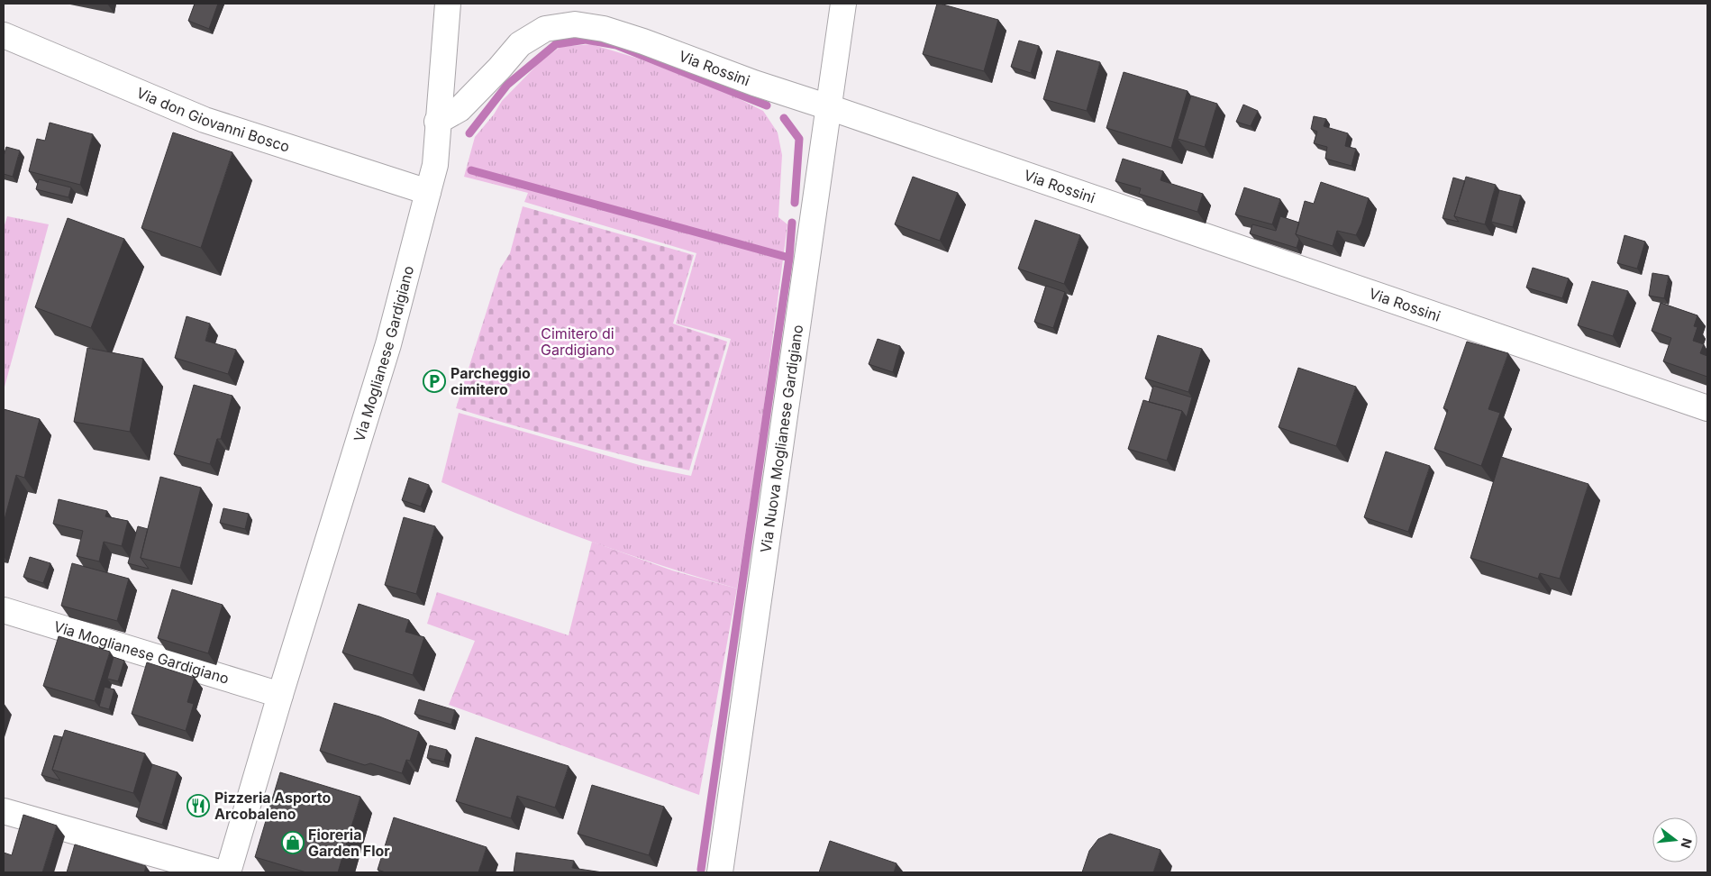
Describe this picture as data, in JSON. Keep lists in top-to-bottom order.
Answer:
{
  "streets": {
    "street": [
      "Via Rossini",
      "Via don Giovanni Bosco",
      "Via Moglianese Gardigiano",
      "Via Nuova Moglianese Gardigiano"
    ]
  },
  "crossings": [
    ["Via Rossini", "Via Moglianese Gardigiano"],
    ["Via Rossini", "Via Nuova Moglianese Gardigiano"],
    ["Via don Giovanni Bosco", "Via Moglianese Gardigiano"]
  ],
  "parks": ["Cimitero di Gardigiano"],
  "places": {
    "parking": ["Parcheggio cimitero"],
    "restaurant": ["Pizzeria Asporto Arcobaleno"],
    "shop": ["Fioreria Garden Flor"]
  },
  "north": "right"
}
